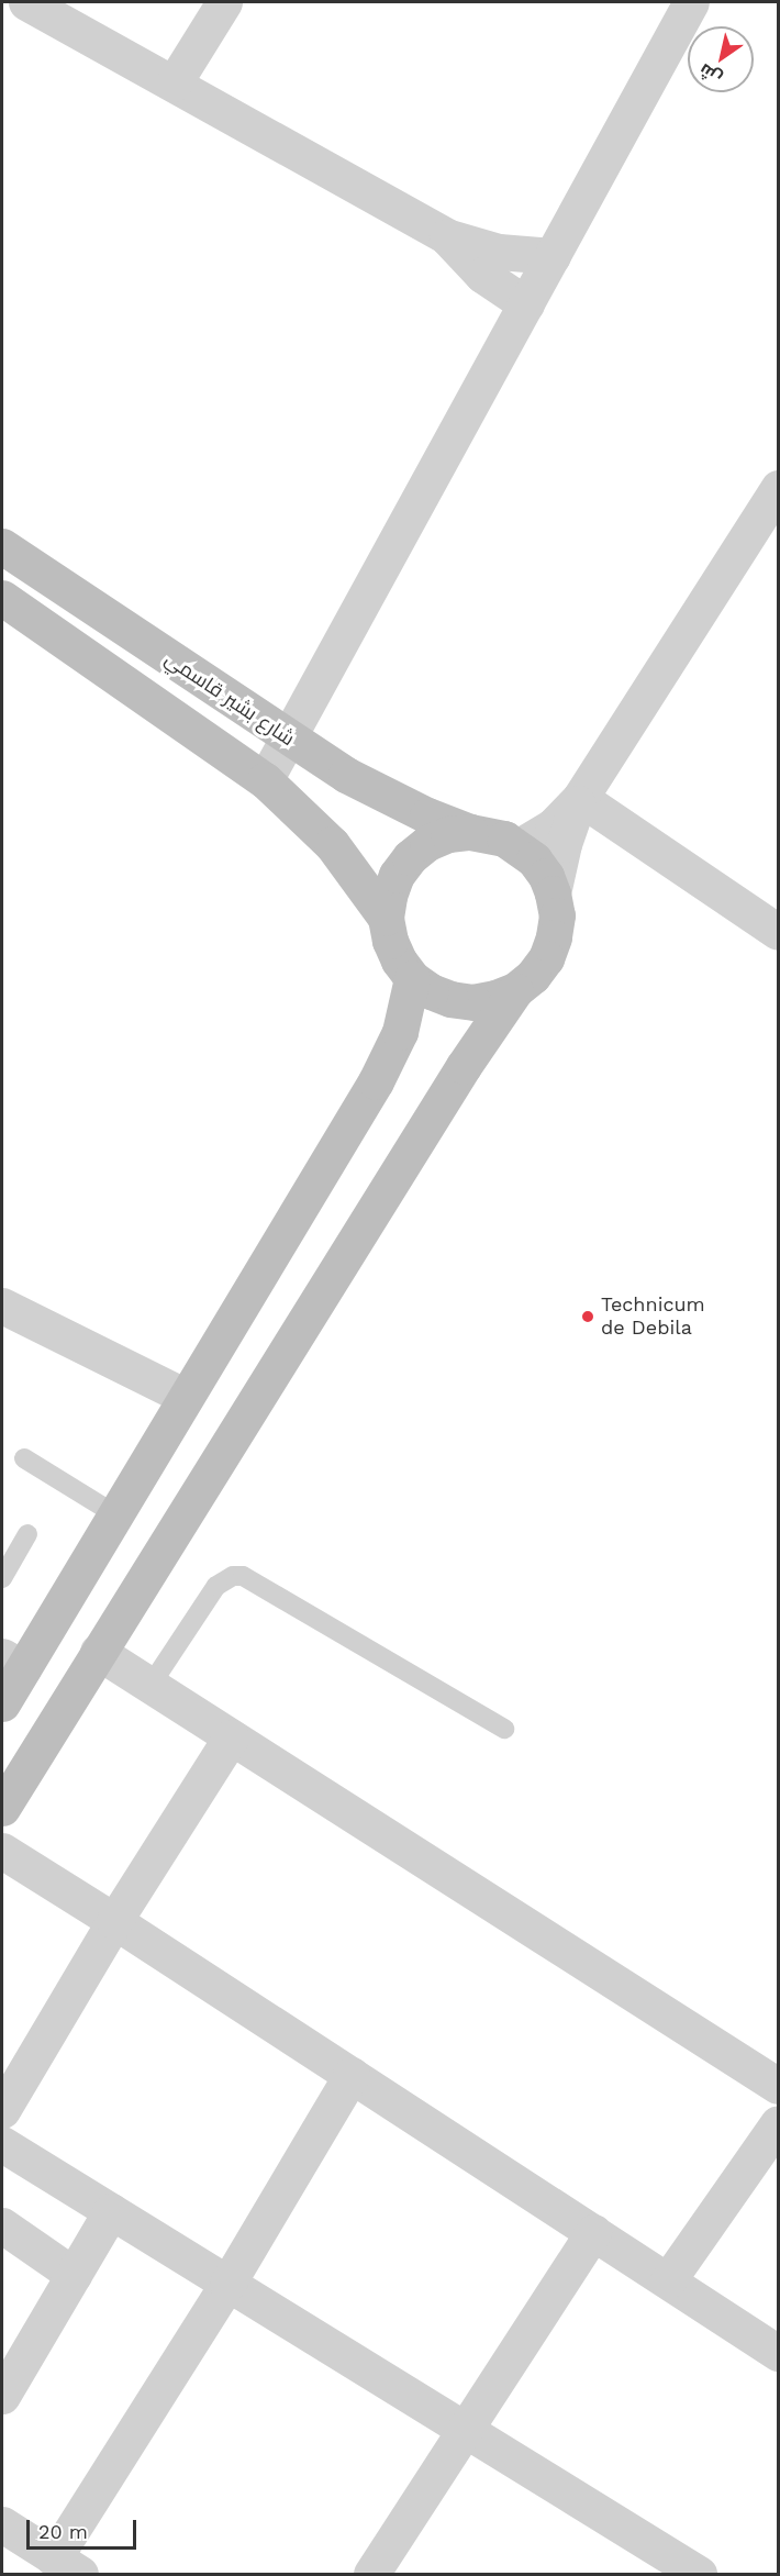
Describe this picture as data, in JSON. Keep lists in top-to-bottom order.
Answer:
{
  "streets": {
    "main road": ["شارع بشير قاسمي"]
  },
  "places": ["Technicum de Debila"],
  "scale_bar": "20 m",
  "north": "bottom left"
}
